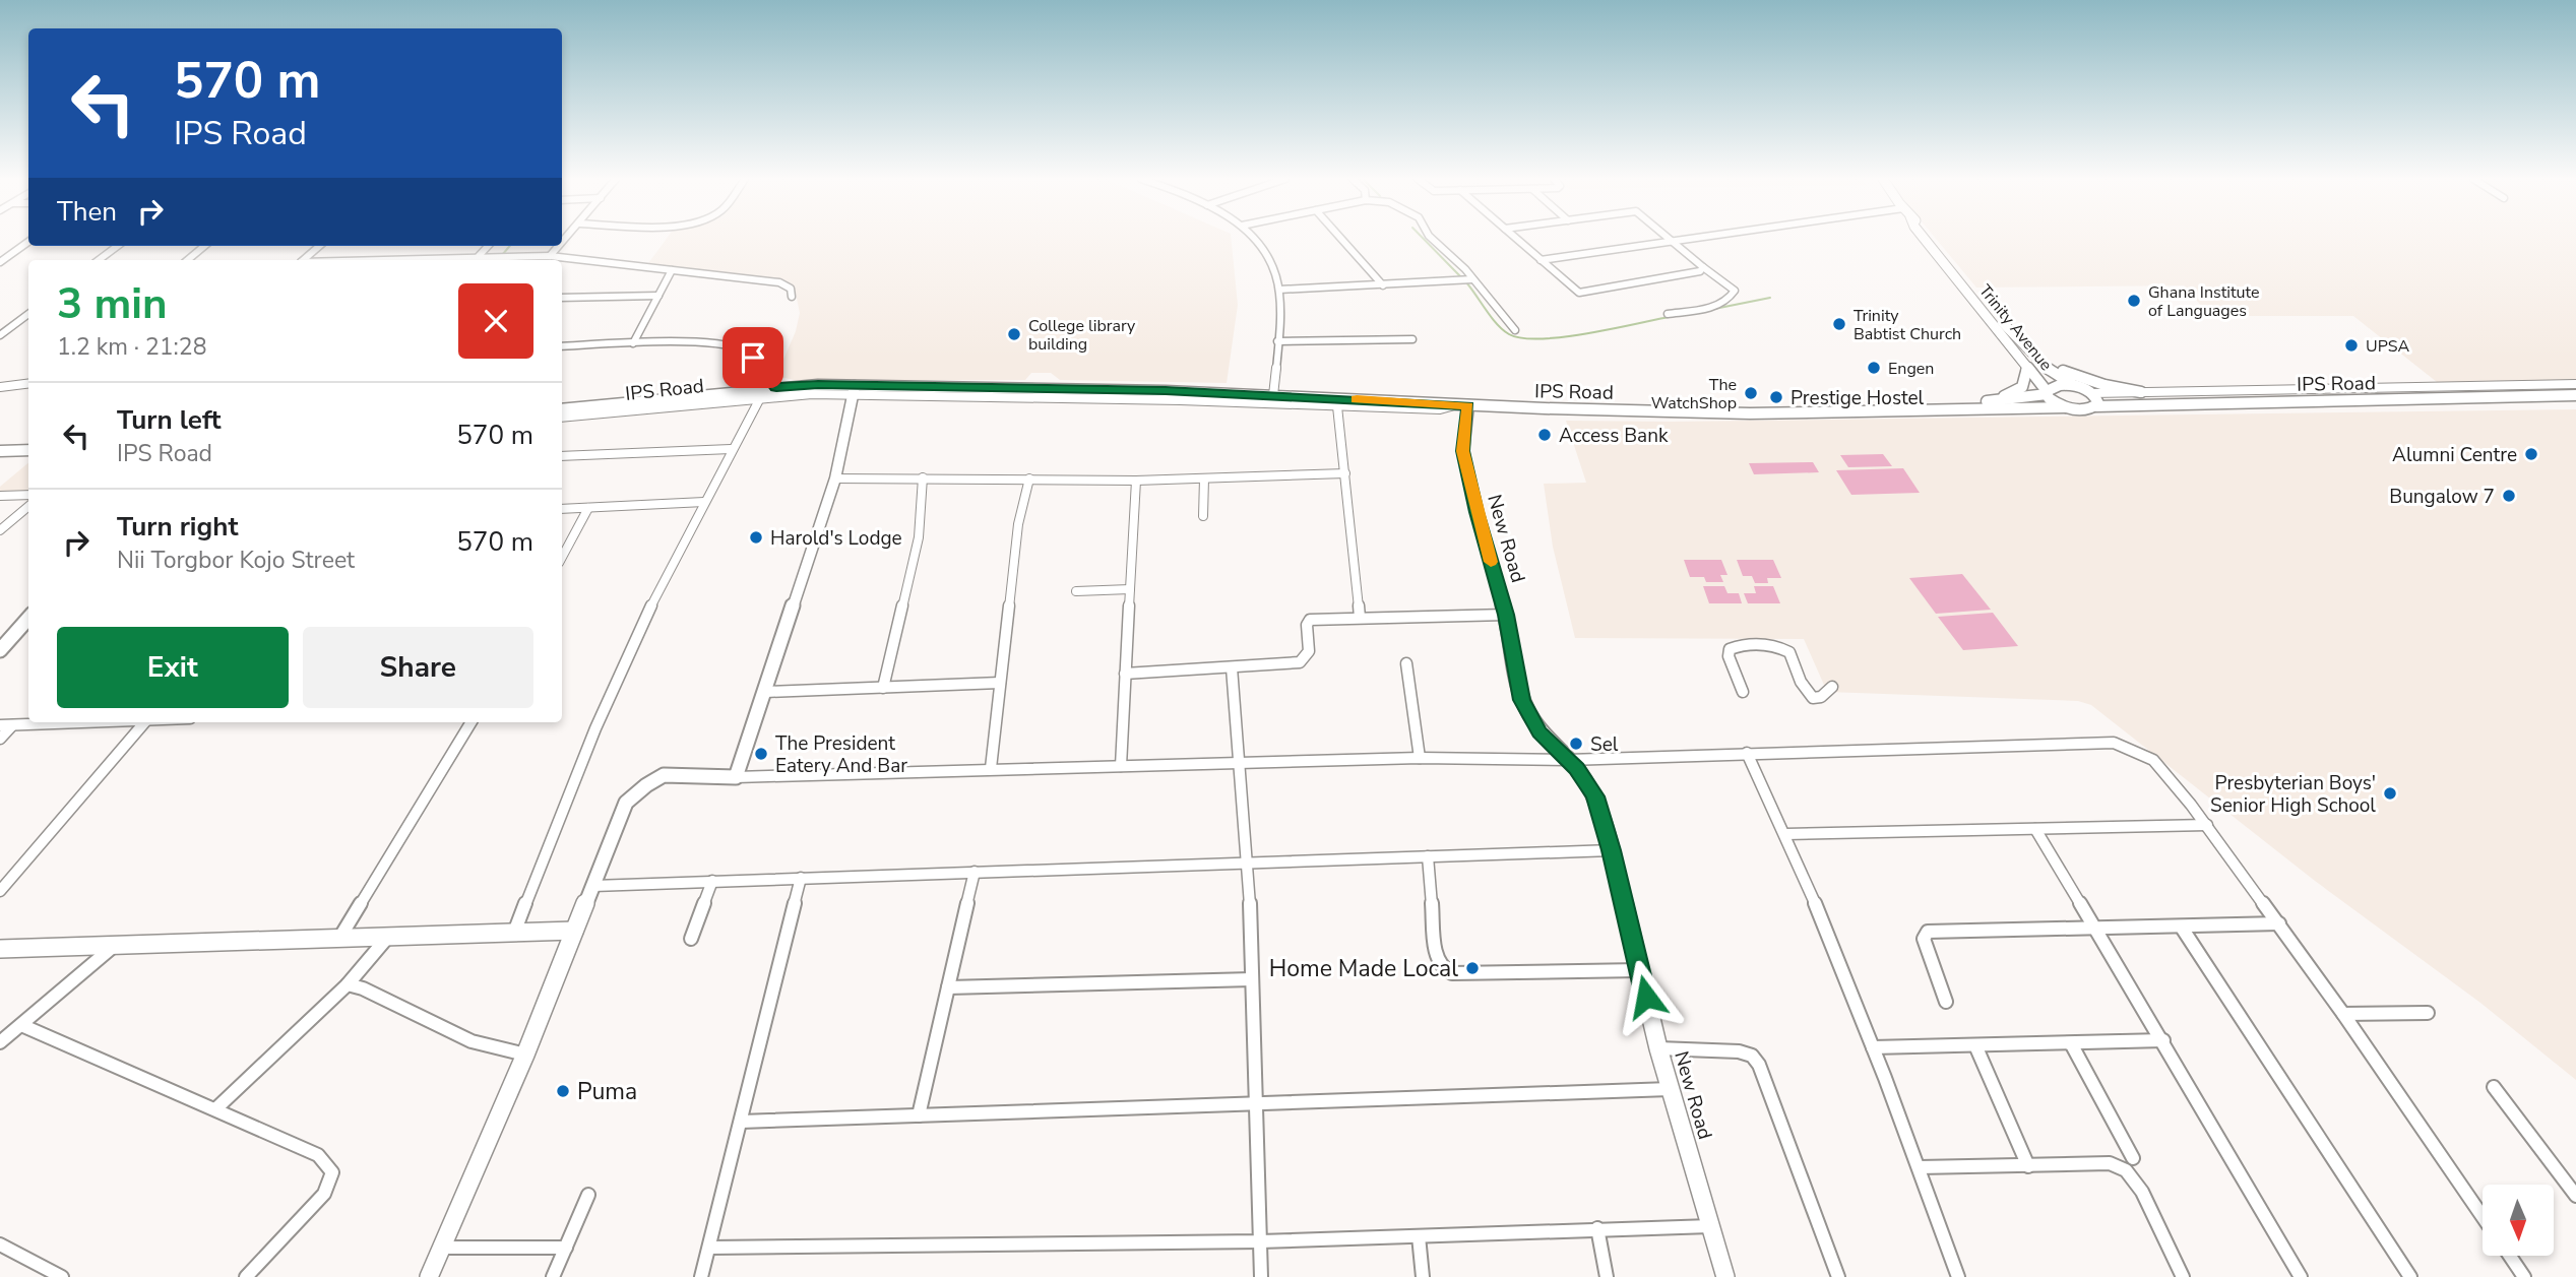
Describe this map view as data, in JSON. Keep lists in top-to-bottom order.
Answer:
{
  "streets": {
    "street": ["Trinity Avenue", "IPS Road", "New Road"]
  },
  "crossings": [
    ["Trinity Avenue", "IPS Road"],
    ["IPS Road", "New Road"]
  ],
  "places": [
    "Ghana Institute of Languages",
    "Trinity Babtist Church",
    "College library building",
    "UPSA",
    "Engen",
    "The WatchShop",
    "Prestige Hostel",
    "Access Bank",
    "Alumni Centre",
    "Bungalow 7",
    "Harold's Lodge",
    "Sel",
    "The President Eatery And Bar",
    "Presbyterian Boys' Senior High School",
    "Home Made Local",
    "Puma"
  ],
  "north": "bottom",
  "page": {
    "turn": ["570 m", "IPS Road"],
    "then": "Then",
    "heading": ["3 min", "1.2 km · 21:28"],
    "list": [
      {
        "name": "Turn left",
        "note": "IPS Road",
        "value": "570 m"
      },
      {
        "name": "Turn right",
        "note": "Nii Torgbor Kojo Street",
        "value": "570 m"
      }
    ],
    "buttons": ["Exit", "Share"]
  }
}
